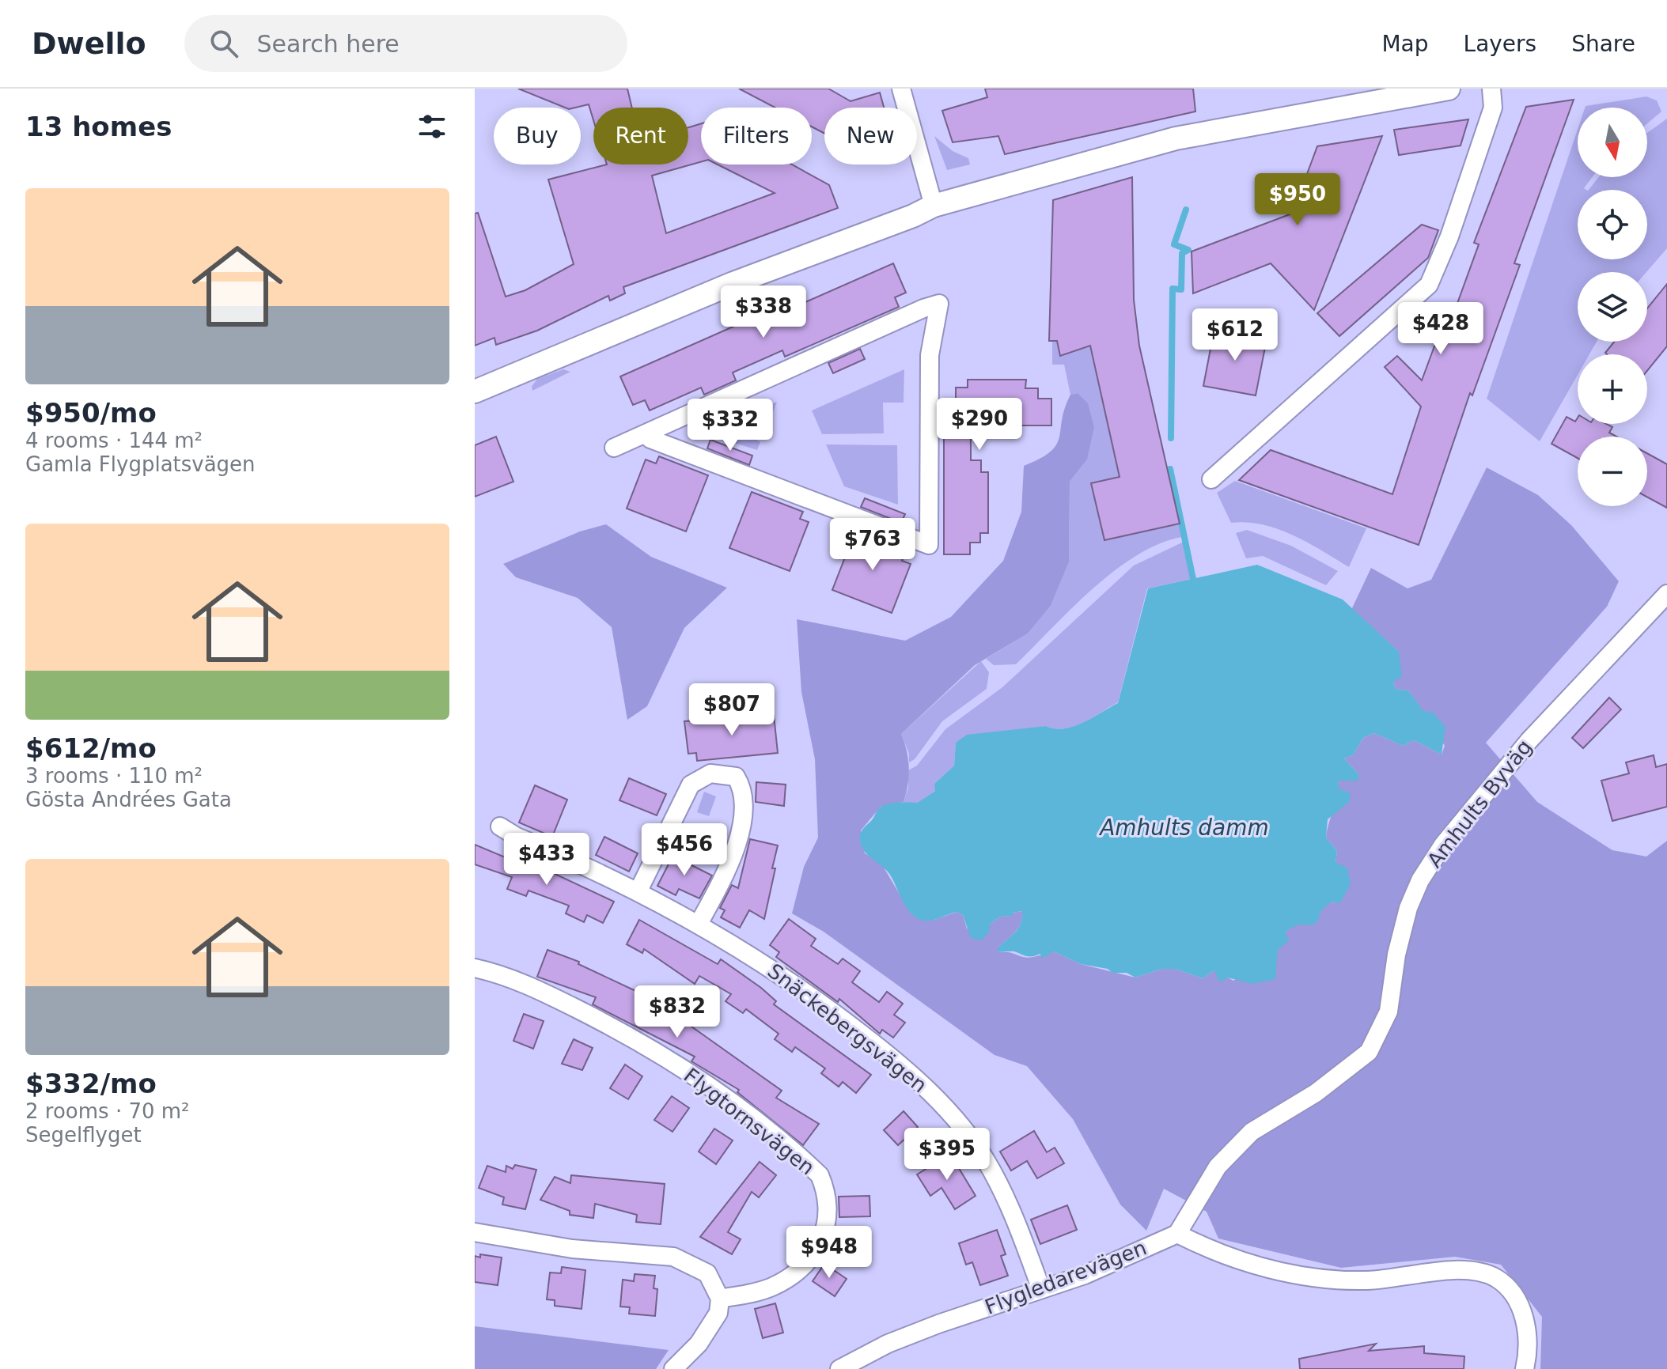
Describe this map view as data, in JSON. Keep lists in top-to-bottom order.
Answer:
{
  "streets": {
    "street": [
      "Amhults Byväg",
      "Snäckebergsvägen",
      "Flygtornsvägen",
      "Flygledarevägen"
    ]
  },
  "crossings": [
    ["Amhults Byväg", "Flygledarevägen"],
    ["Snäckebergsvägen", "Flygledarevägen"]
  ],
  "water": ["Amhults damm"],
  "north": "bottom",
  "page": {
    "header": "Dwello",
    "search": "Search here",
    "nav": ["Map", "Layers", "Share"],
    "heading": "13 homes",
    "map_buttons": ["+", "−"],
    "chip": [
      "Buy",
      "Rent",
      "Filters",
      "New"
    ],
    "list": [
      {
        "name": "$950/mo",
        "note": "4 rooms · 144 m² · Gamla Flygplatsvägen"
      },
      {
        "name": "$612/mo",
        "note": "3 rooms · 110 m² · Gösta Andrées Gata"
      },
      {
        "name": "$332/mo",
        "note": "2 rooms · 70 m² · Segelflyget"
      }
    ],
    "price": [
      "$950",
      "$338",
      "$428",
      "$612",
      "$290",
      "$332",
      "$763",
      "$807",
      "$456",
      "$433",
      "$832",
      "$395",
      "$948"
    ]
  }
}
